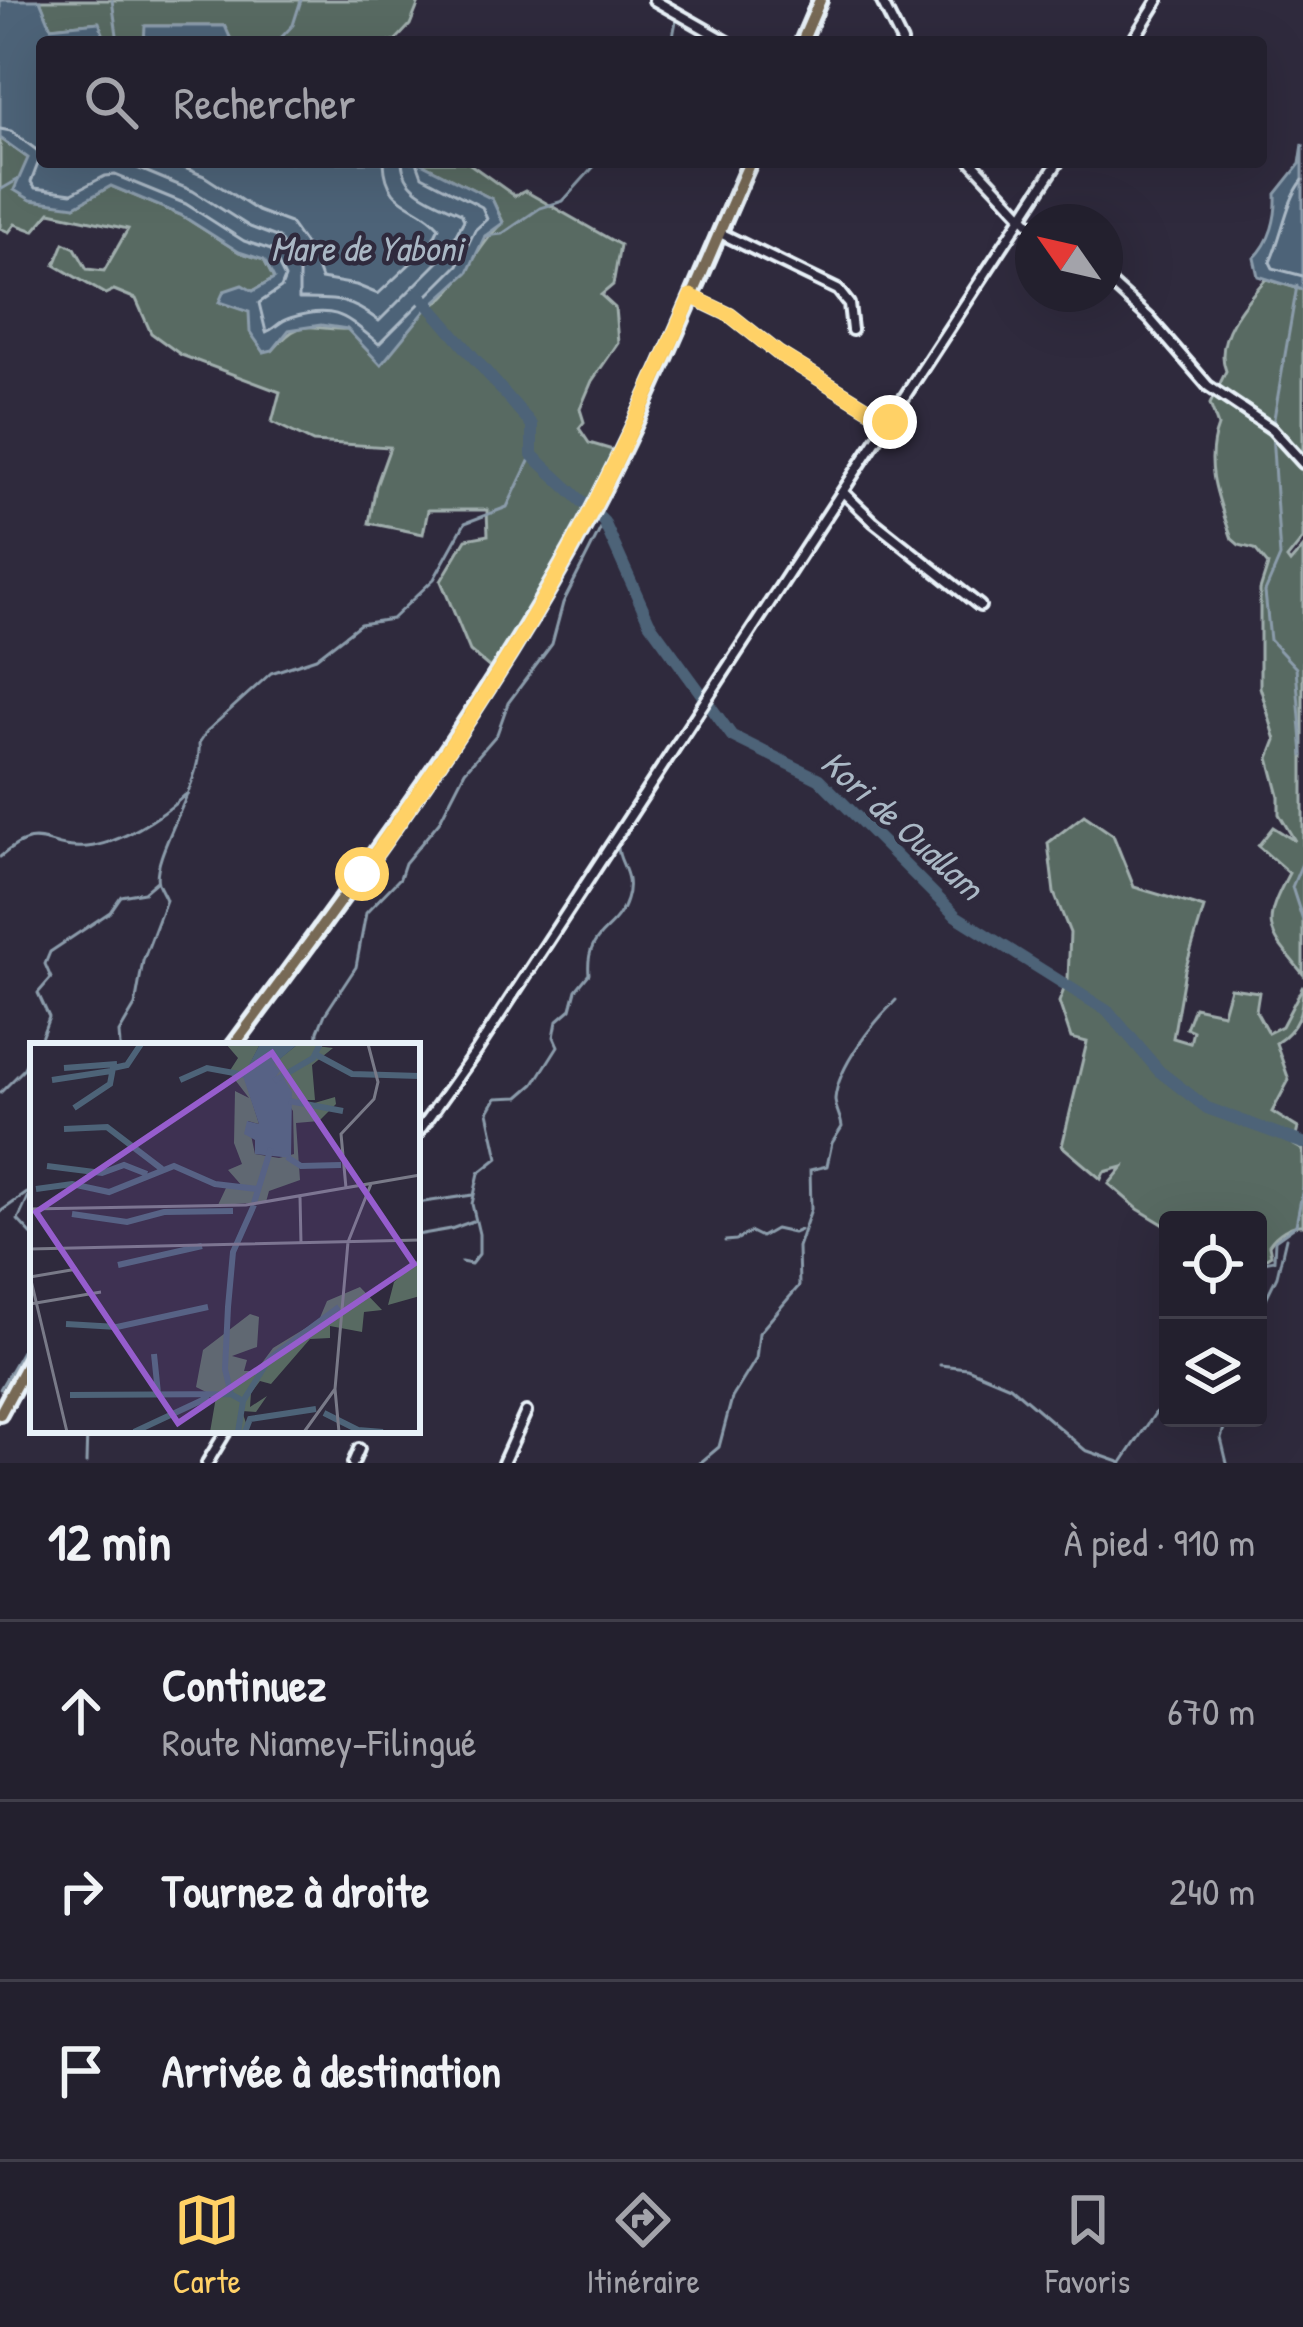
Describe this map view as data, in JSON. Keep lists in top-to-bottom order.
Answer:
{
  "water": ["Mare de Yaboni", "Kori de Ouallam"],
  "north": "top left",
  "page": {
    "search": "Rechercher",
    "heading": ["12 min", "À pied · 910 m"],
    "list": [
      ["Continuez", "Route Niamey-Filingué", "670 m"],
      ["Tournez à droite", "240 m"],
      "Arrivée à destination"
    ],
    "nav": ["Carte", "Itinéraire", "Favoris"]
  }
}
